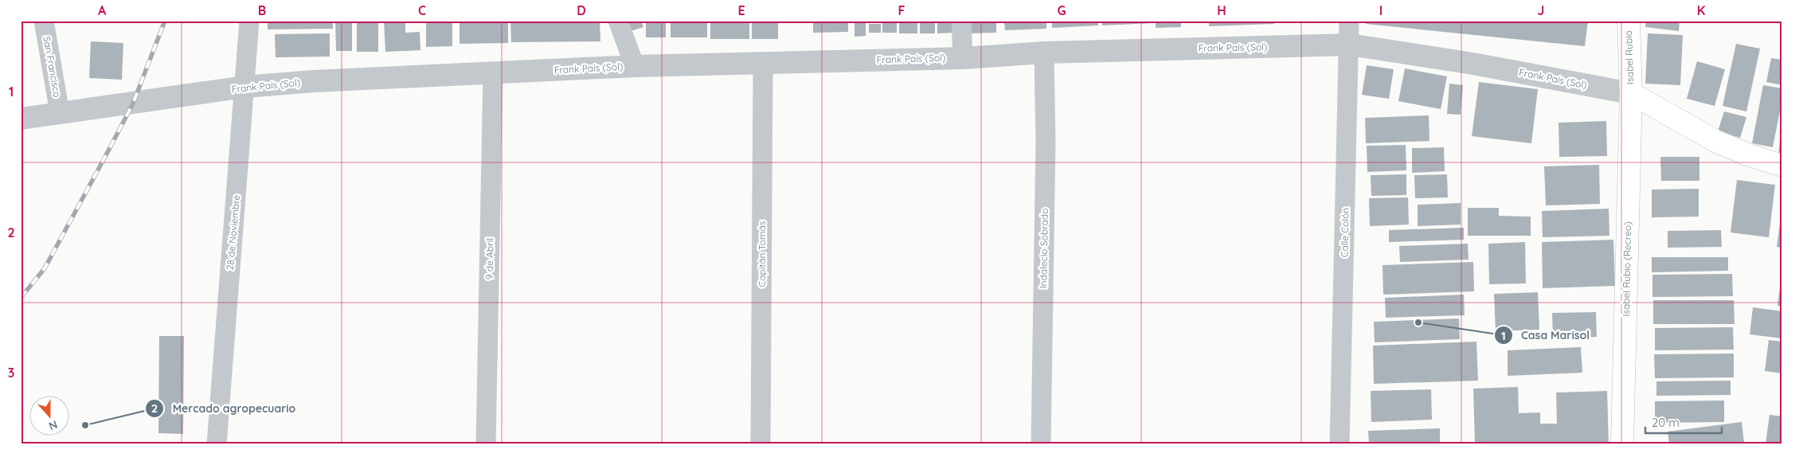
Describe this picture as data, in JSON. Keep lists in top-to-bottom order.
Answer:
{
  "streets": {
    "main road": ["Frank País (Sol)", "Isabel Rubio", "Isabel Rubio (Recreo)"],
    "street": [
      "San Francisco",
      "28 de Noviembre",
      "Calle Colón",
      "Indalecio Sobrado",
      "Capitán Tomás",
      "9 de Abril"
    ]
  },
  "crossings": [
    ["Frank País (Sol)", "Isabel Rubio"],
    ["Frank País (Sol)", "San Francisco"],
    ["Frank País (Sol)", "28 de Noviembre"],
    ["Frank País (Sol)", "Calle Colón"],
    ["Frank País (Sol)", "Indalecio Sobrado"],
    ["Frank País (Sol)", "Capitán Tomás"],
    ["Frank País (Sol)", "9 de Abril"],
    ["Frank País (Sol)", "Isabel Rubio (Recreo)"],
    ["Isabel Rubio", "Isabel Rubio (Recreo)"]
  ],
  "places": ["Casa Marisol", "Mercado agropecuario"],
  "scale_bar": "20 m",
  "north": "bottom",
  "grid": {
    "columns": [
      "A",
      "B",
      "C",
      "D",
      "E",
      "F",
      "G",
      "H",
      "I",
      "J",
      "K"
    ],
    "rows": ["1", "2", "3"]
  }
}
